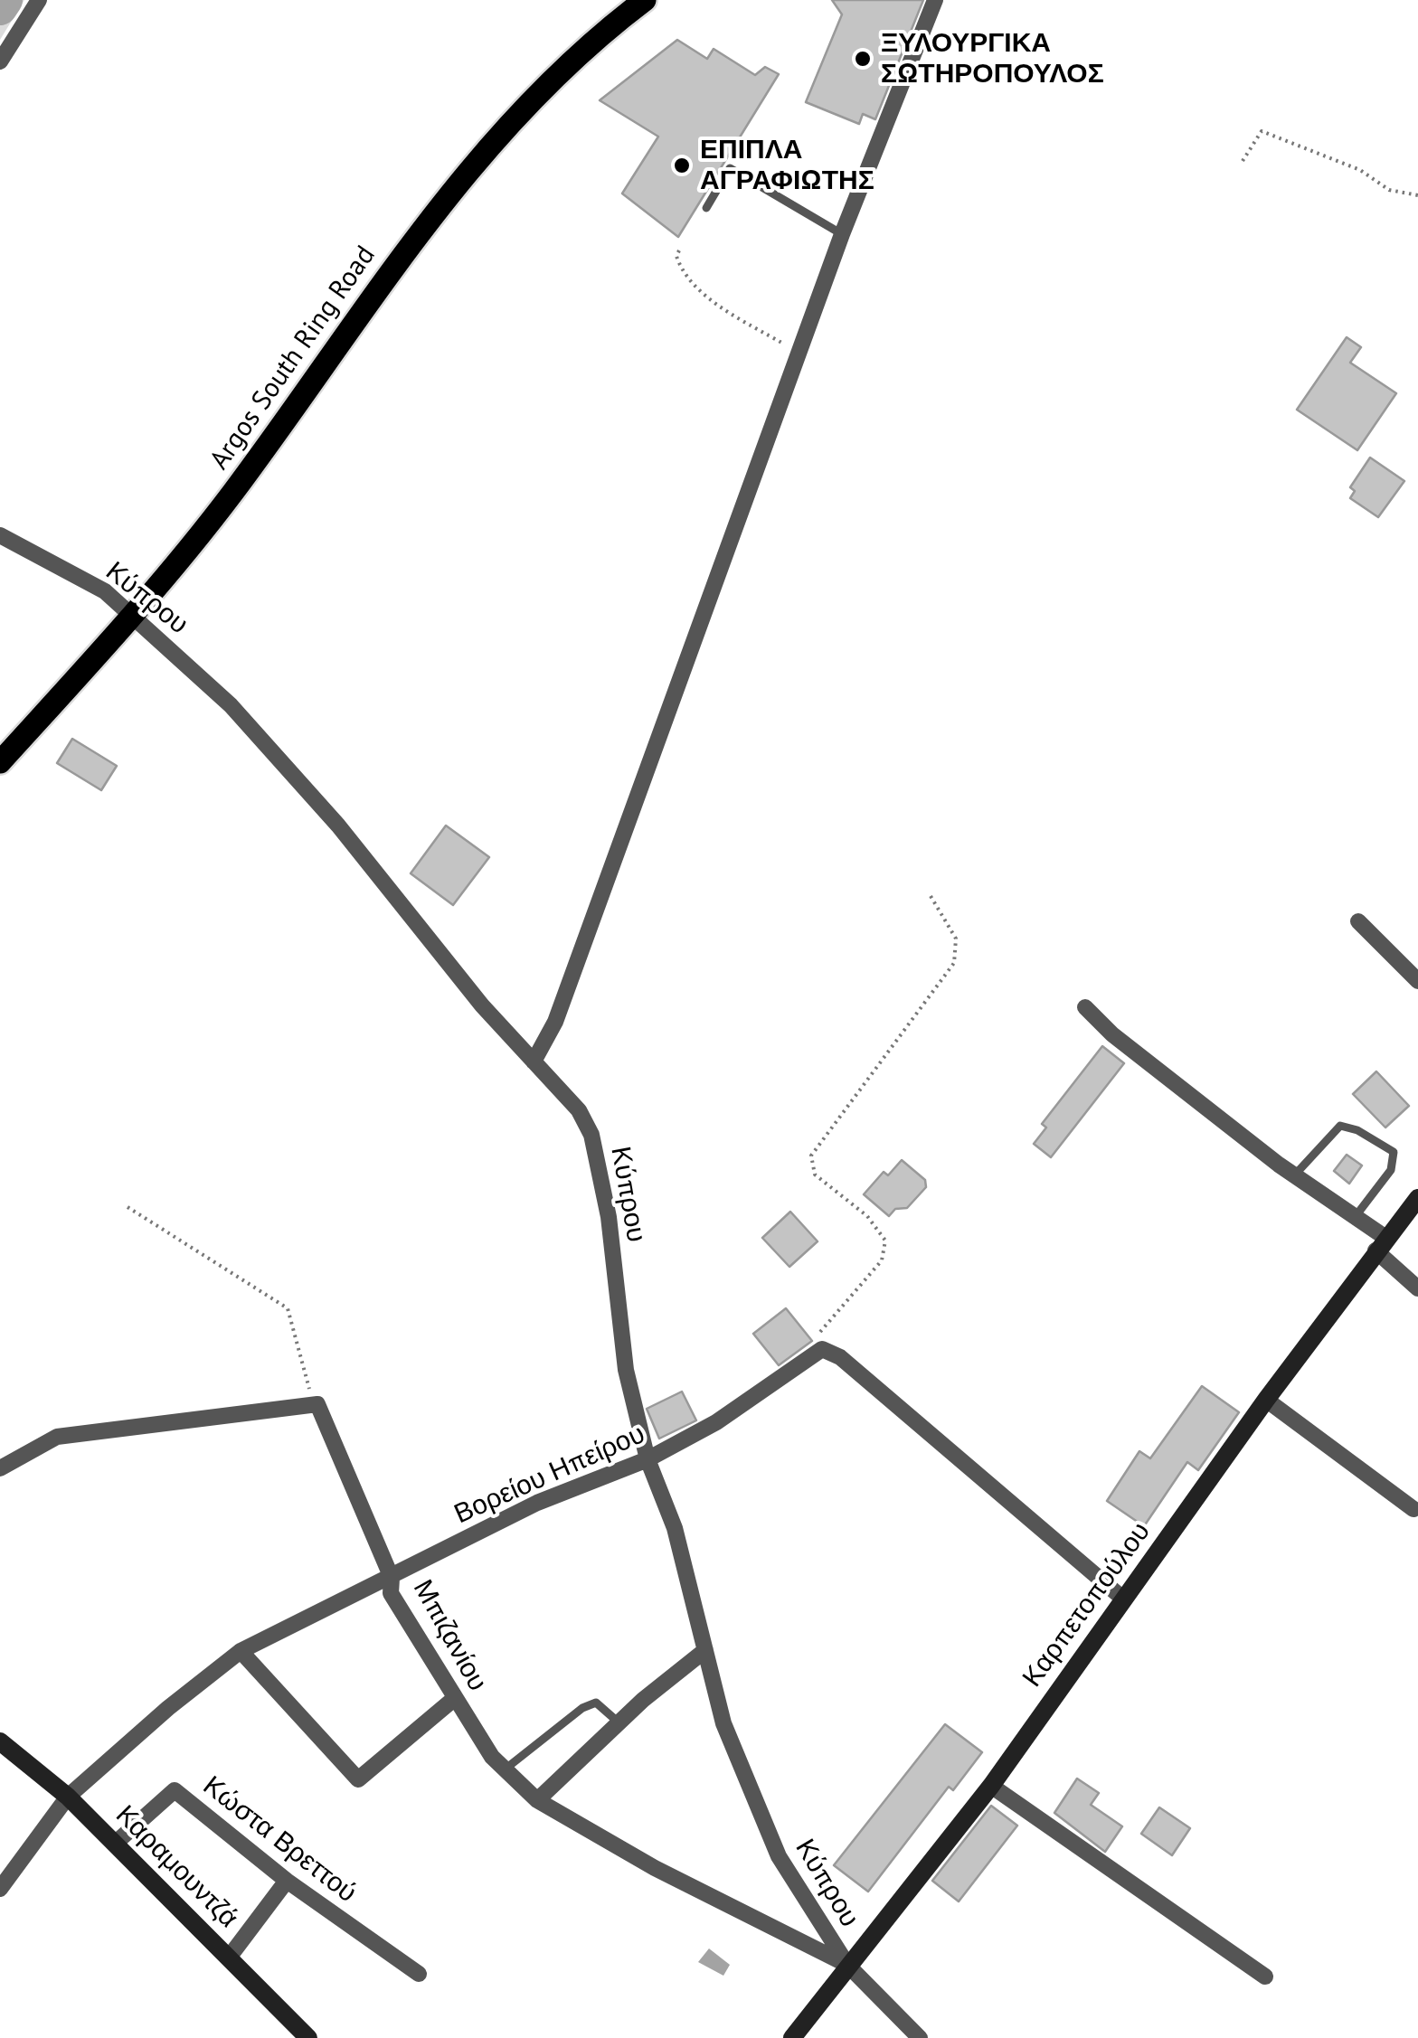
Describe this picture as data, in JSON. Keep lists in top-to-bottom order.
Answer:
{
  "streets": {
    "main road": ["Argos South Ring Road", "Καρπετοπούλου", "Καραμουντζά"],
    "street": [
      "Κύπρου",
      "Βορείου Ηπείρου",
      "Μπιζανίου",
      "Κώστα Βρεττού"
    ]
  },
  "crossings": [
    ["Argos South Ring Road", "Κύπρου"],
    ["Κύπρου", "Βορείου Ηπείρου"],
    ["Κύπρου", "Καρπετοπούλου"],
    ["Κύπρου", "Μπιζανίου"],
    ["Βορείου Ηπείρου", "Καρπετοπούλου"],
    ["Βορείου Ηπείρου", "Μπιζανίου"],
    ["Βορείου Ηπείρου", "Καραμουντζά"],
    ["Καρπετοπούλου", "Μπιζανίου"],
    ["Κώστα Βρεττού", "Καραμουντζά"]
  ],
  "places": ["ΞΥΛΟΥΡΓΙΚΑ ΣΩΤΗΡΟΠΟΥΛΟΣ", "ΕΠΙΠΛΑ ΑΓΡΑΦΙΩΤΗΣ"]
}
